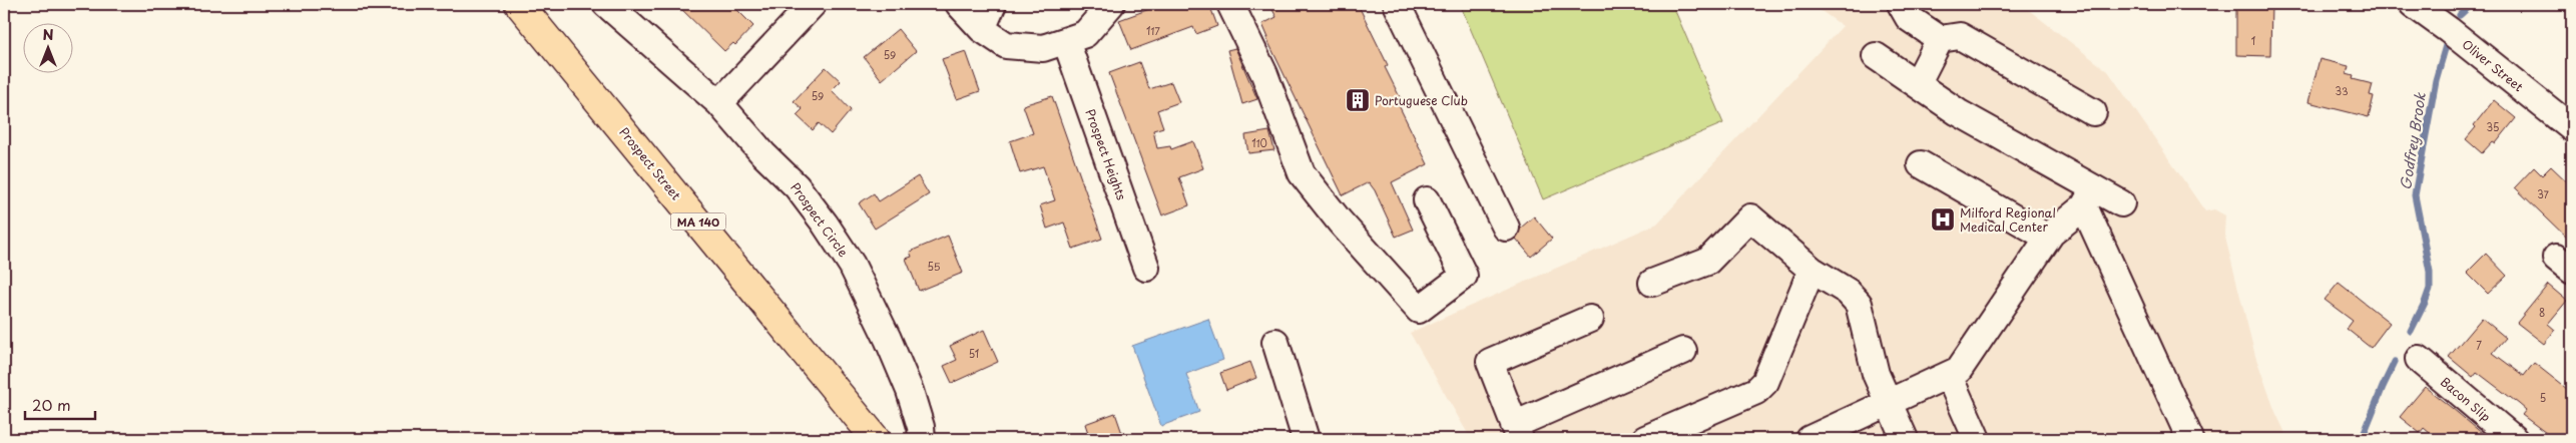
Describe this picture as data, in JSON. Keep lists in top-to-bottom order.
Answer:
{
  "streets": {
    "main road": ["Prospect Street", "MA 140"],
    "street": [
      "Oliver Street",
      "Prospect Heights",
      "Prospect Circle",
      "Bacon Slip"
    ]
  },
  "water": ["Godfrey Brook"],
  "places": {
    "building": ["Portuguese Club"],
    "hospital": ["Milford Regional Medical Center"]
  },
  "house_numbers": [
    "117",
    "1",
    "59",
    "33",
    "59",
    "35",
    "110",
    "37",
    "55",
    "8",
    "7",
    "51",
    "5"
  ],
  "scale_bar": "20 m",
  "north": "top"
}
